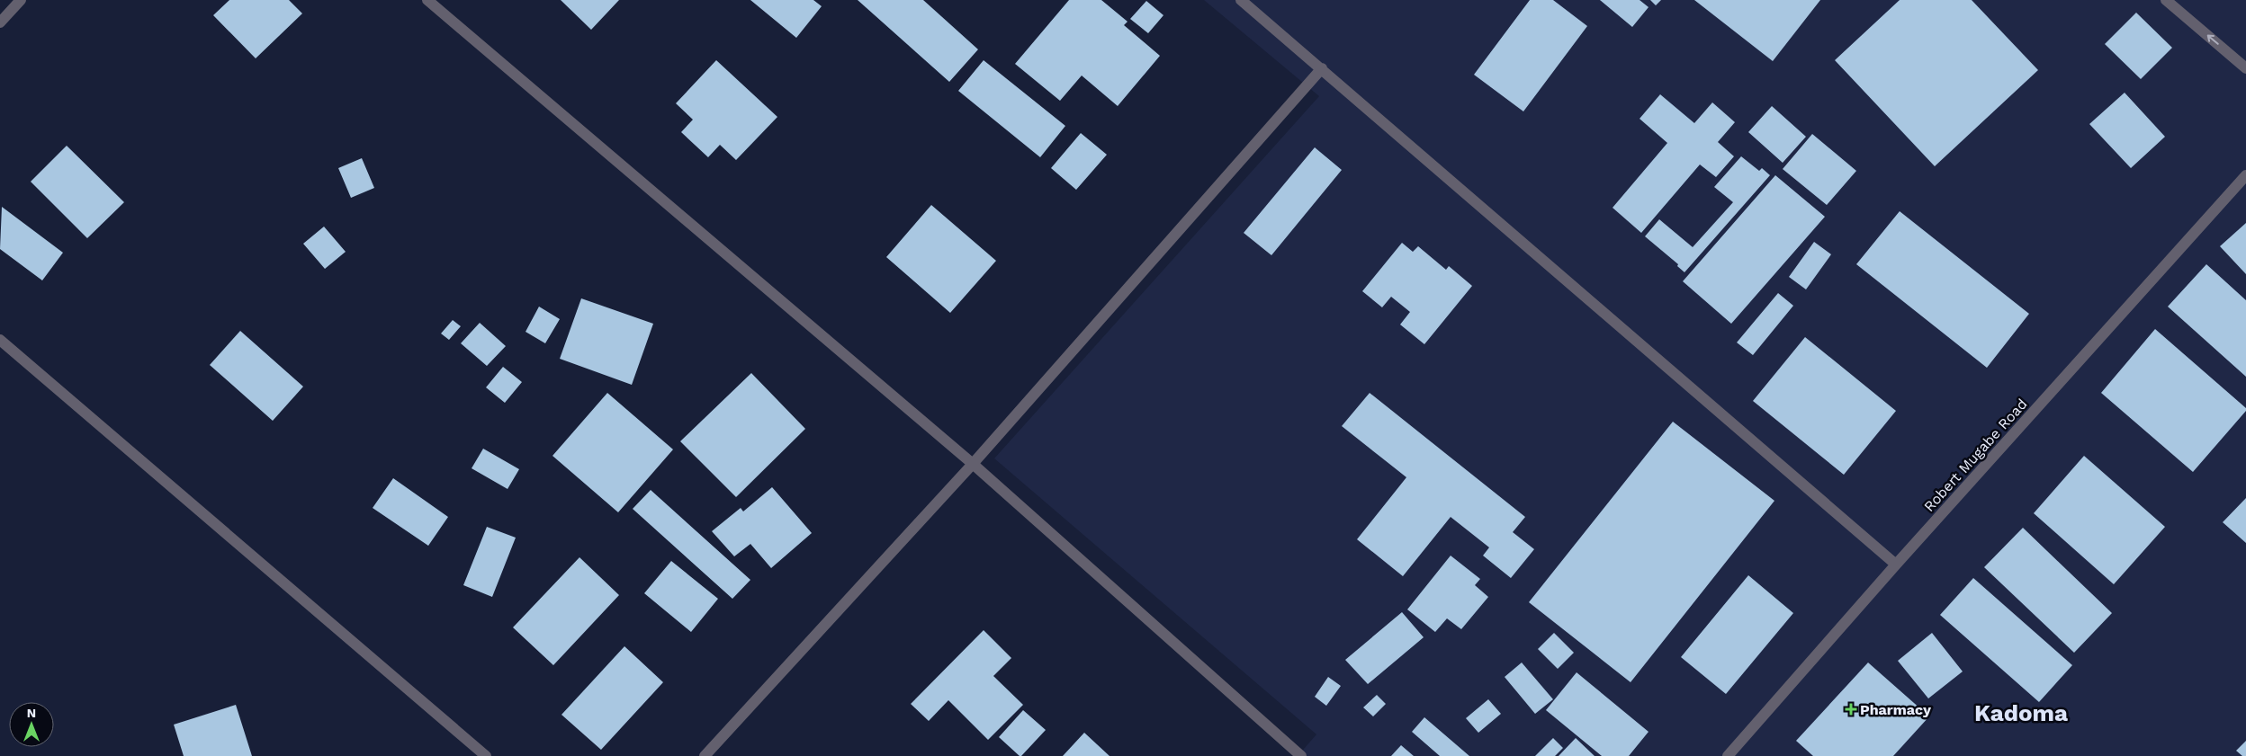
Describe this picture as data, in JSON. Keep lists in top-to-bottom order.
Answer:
{
  "streets": {
    "street": ["Robert Mugabe Road"]
  },
  "districts": ["Kadoma"],
  "places": {
    "health": ["Pharmacy"]
  },
  "north": "top"
}
